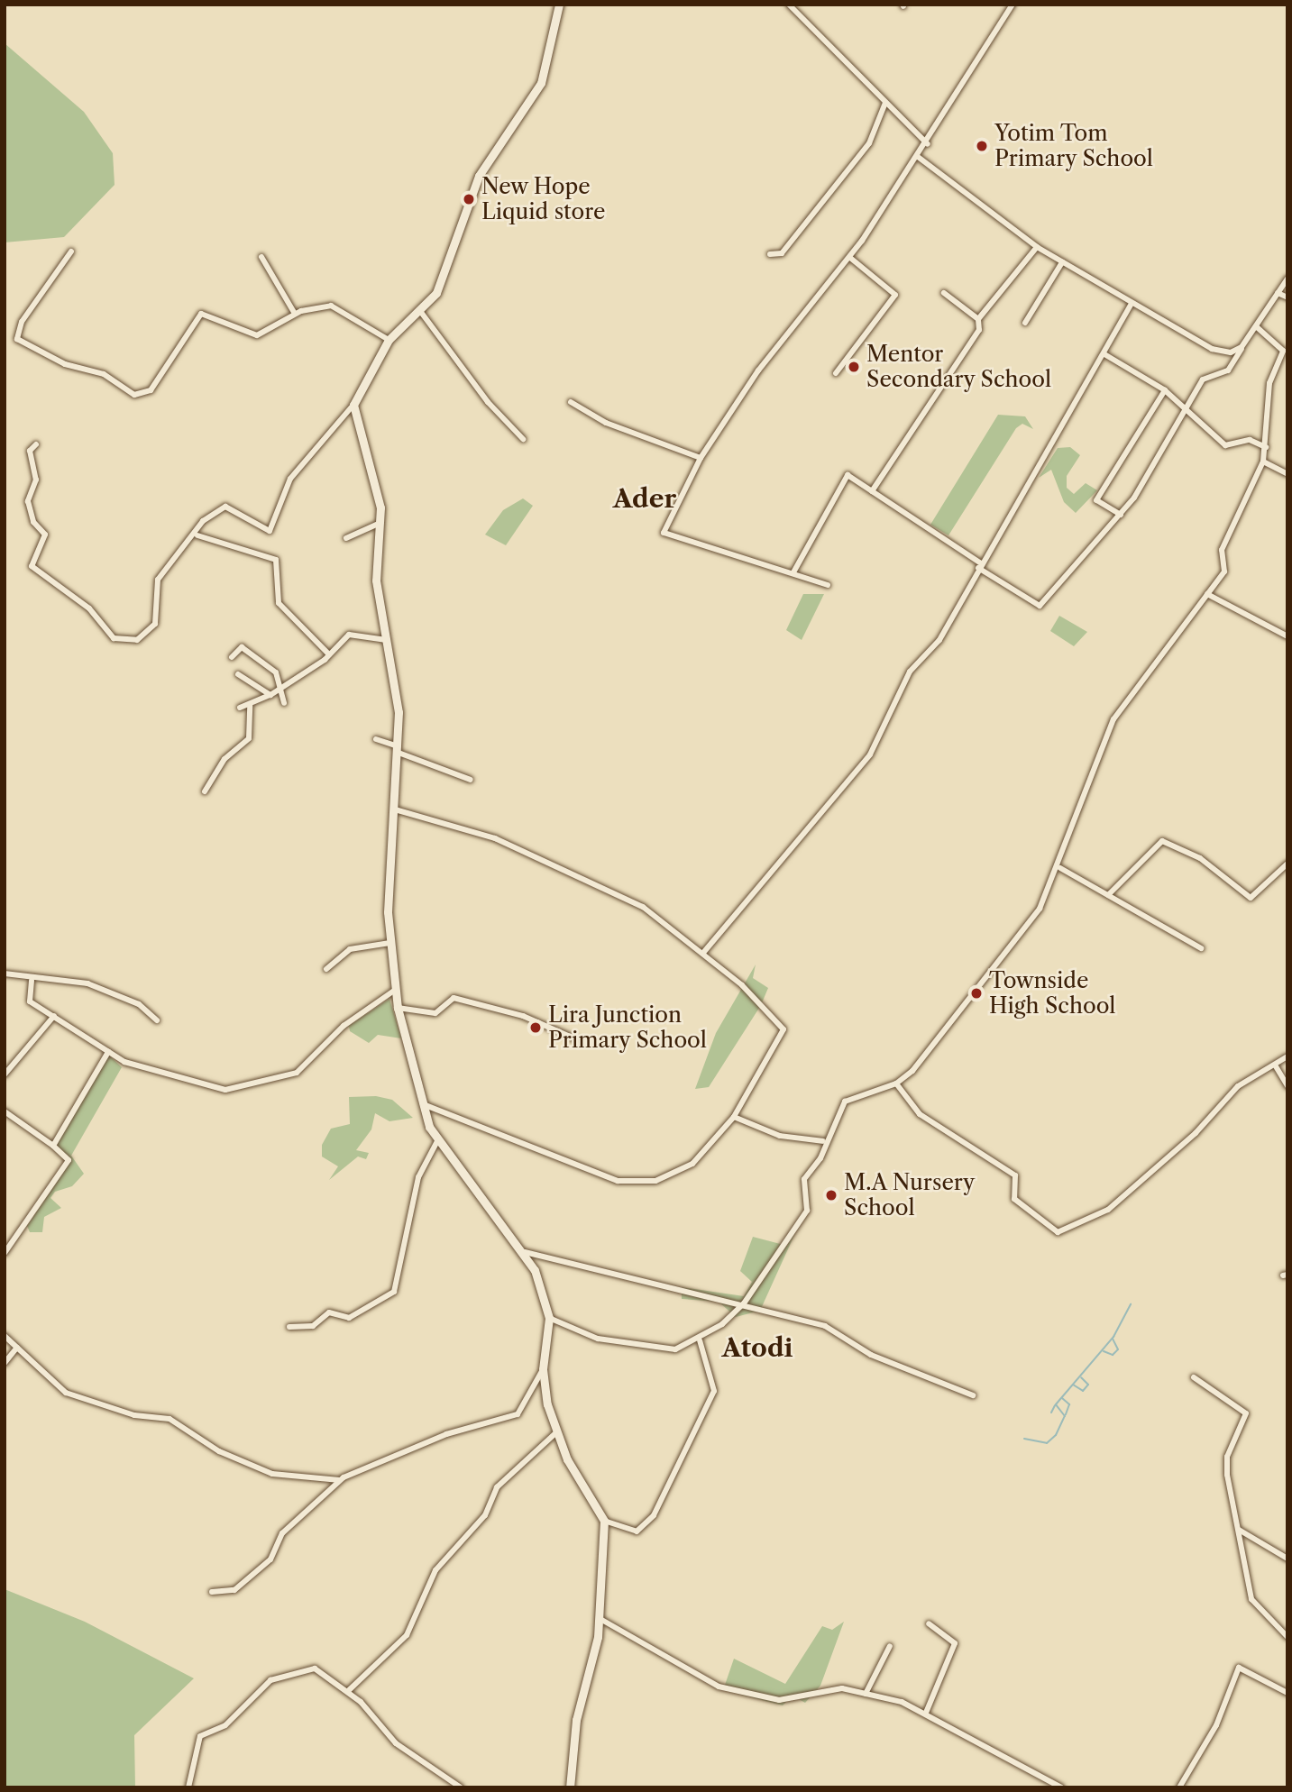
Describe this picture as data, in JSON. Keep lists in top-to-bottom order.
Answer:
{
  "districts": ["Ader", "Atodi"],
  "places": [
    "Yotim Tom Primary School",
    "New Hope Liquid store",
    "Mentor Secondary School",
    "Townside High School",
    "Lira Junction Primary School",
    "M.A Nursery School"
  ]
}
